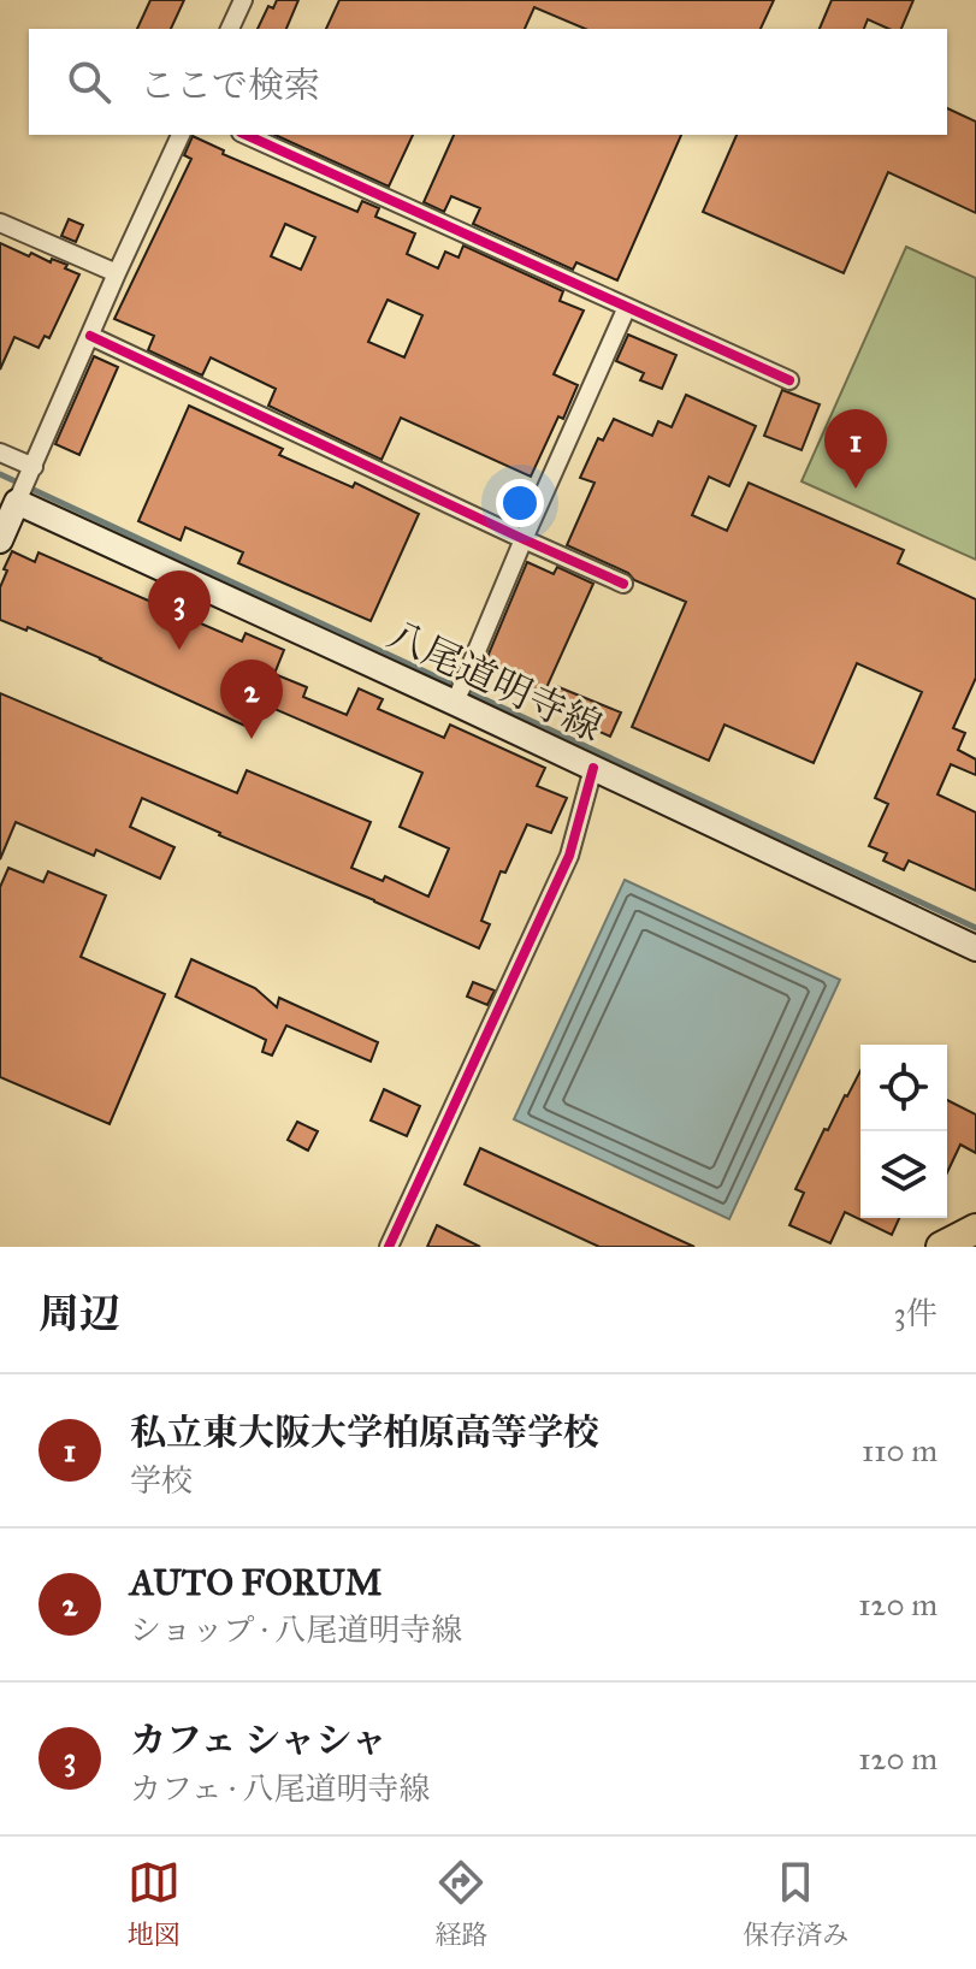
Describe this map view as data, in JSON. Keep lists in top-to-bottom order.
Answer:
{
  "streets": {
    "main road": ["八尾道明寺線"]
  },
  "page": {
    "search": "ここで検索",
    "pins": ["1", "3", "2"],
    "heading": ["周辺", "3件"],
    "list": [
      {
        "mark": "1",
        "name": "私立東大阪大学柏原高等学校",
        "note": "学校",
        "value": "110 m"
      },
      {
        "mark": "2",
        "name": "AUTO FORUM",
        "note": "ショップ · 八尾道明寺線",
        "value": "120 m"
      },
      {
        "mark": "3",
        "name": "カフェ シャシャ",
        "note": "カフェ · 八尾道明寺線",
        "value": "120 m"
      }
    ],
    "nav": ["地図", "経路", "保存済み"]
  }
}
